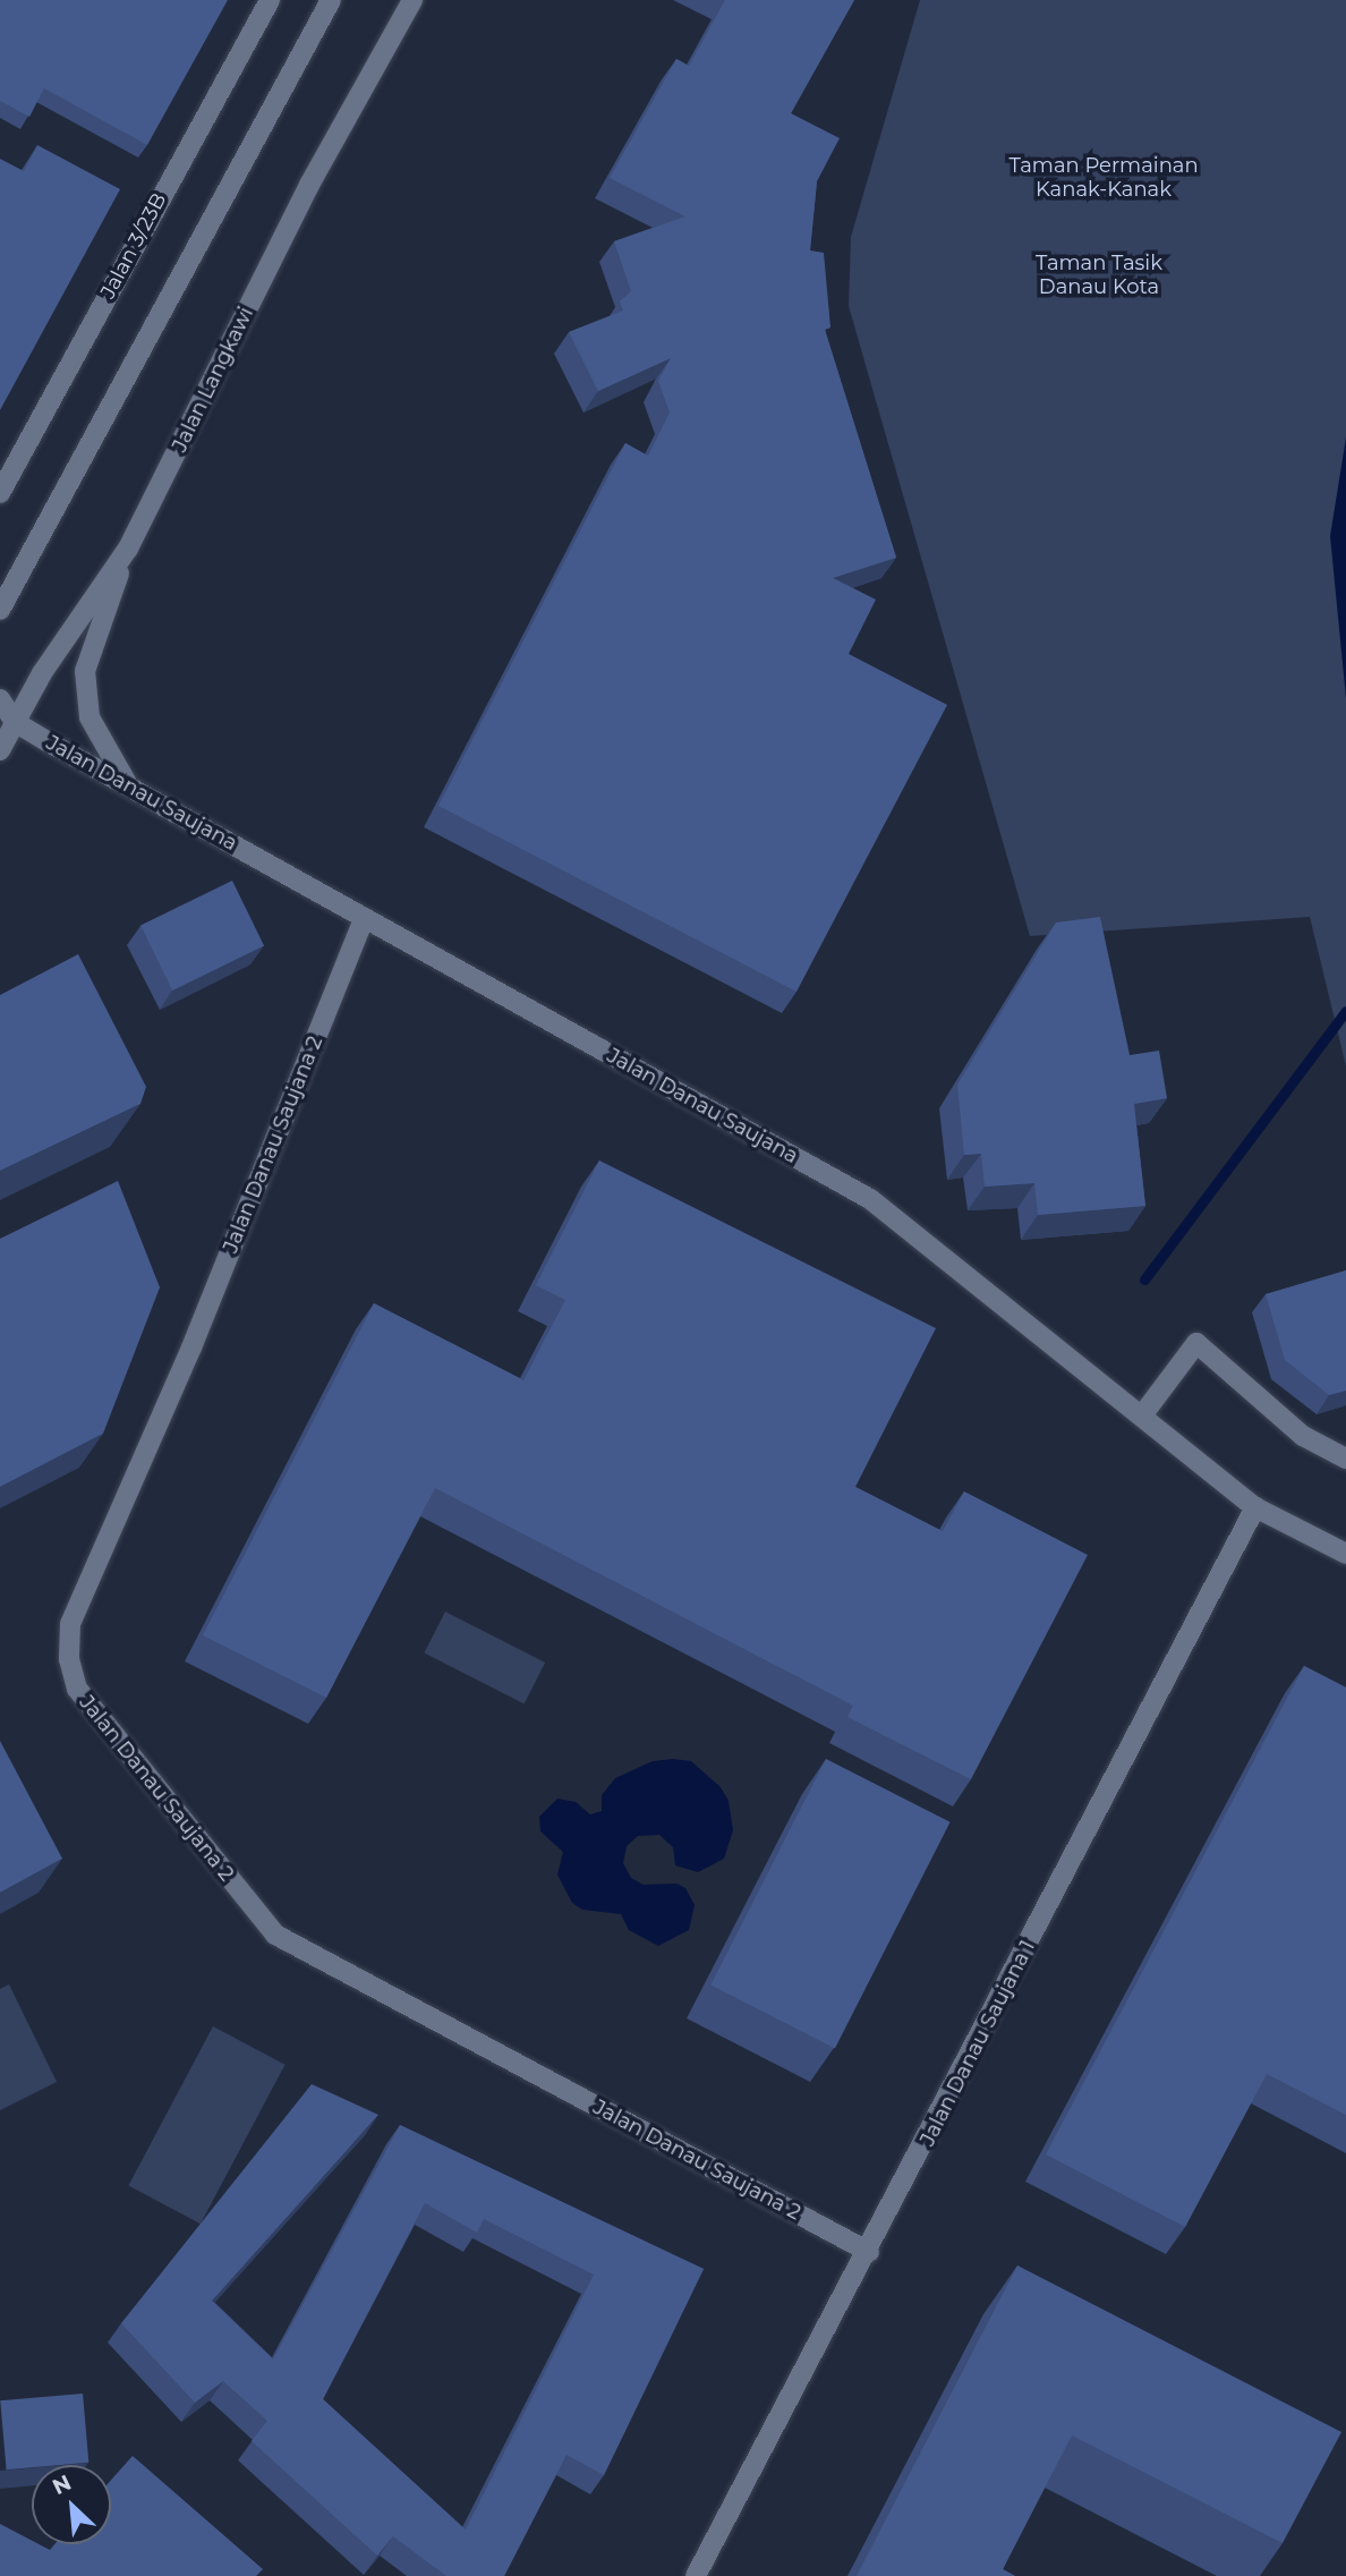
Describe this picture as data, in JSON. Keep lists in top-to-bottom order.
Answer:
{
  "streets": {
    "street": [
      "Jalan 3/23B",
      "Jalan Langkawi",
      "Jalan Danau Saujana",
      "Jalan Danau Saujana 2",
      "Jalan Danau Saujana 1"
    ]
  },
  "crossings": [
    ["Jalan Langkawi", "Jalan Danau Saujana"],
    ["Jalan Danau Saujana", "Jalan Danau Saujana 2"],
    ["Jalan Danau Saujana", "Jalan Danau Saujana 1"],
    ["Jalan Danau Saujana 2", "Jalan Danau Saujana 1"]
  ],
  "parks": ["Taman Permainan Kanak-Kanak", "Taman Tasik Danau Kota"],
  "north": "top left"
}
